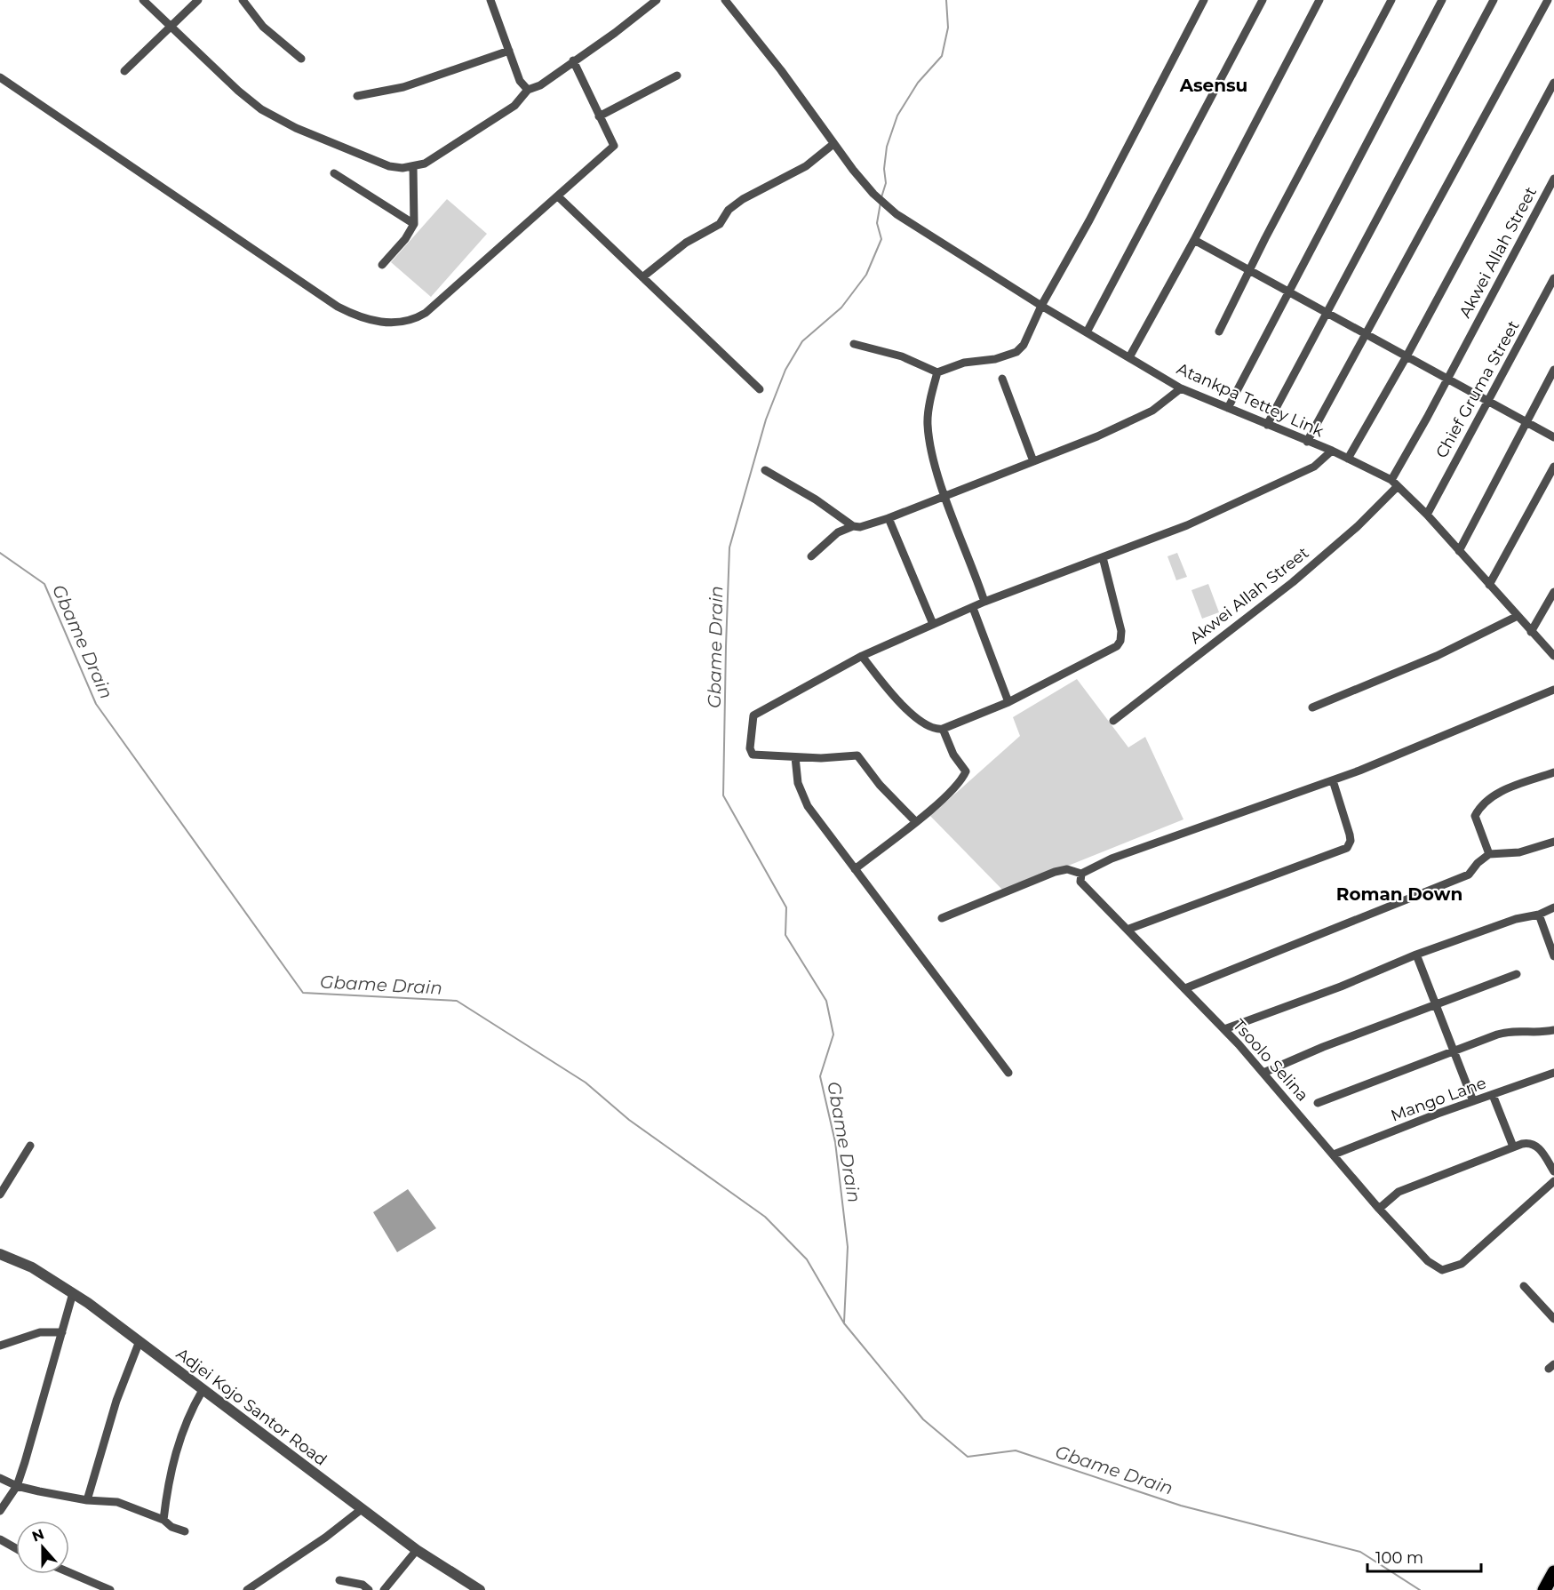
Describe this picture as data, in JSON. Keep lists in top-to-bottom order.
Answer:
{
  "streets": {
    "street": [
      "Akwei Allah Street",
      "Chief Gruma Street",
      "Atankpa Tettey Link",
      "Tsoolo Selina",
      "Mango Lane",
      "Adjei Kojo Santor Road"
    ]
  },
  "crossings": [
    ["Akwei Allah Street", "Atankpa Tettey Link"],
    ["Chief Gruma Street", "Atankpa Tettey Link"],
    ["Tsoolo Selina", "Mango Lane"]
  ],
  "districts": ["Asensu", "Roman Down"],
  "water": ["Gbame Drain"],
  "scale_bar": "100 m",
  "north": "top"
}
